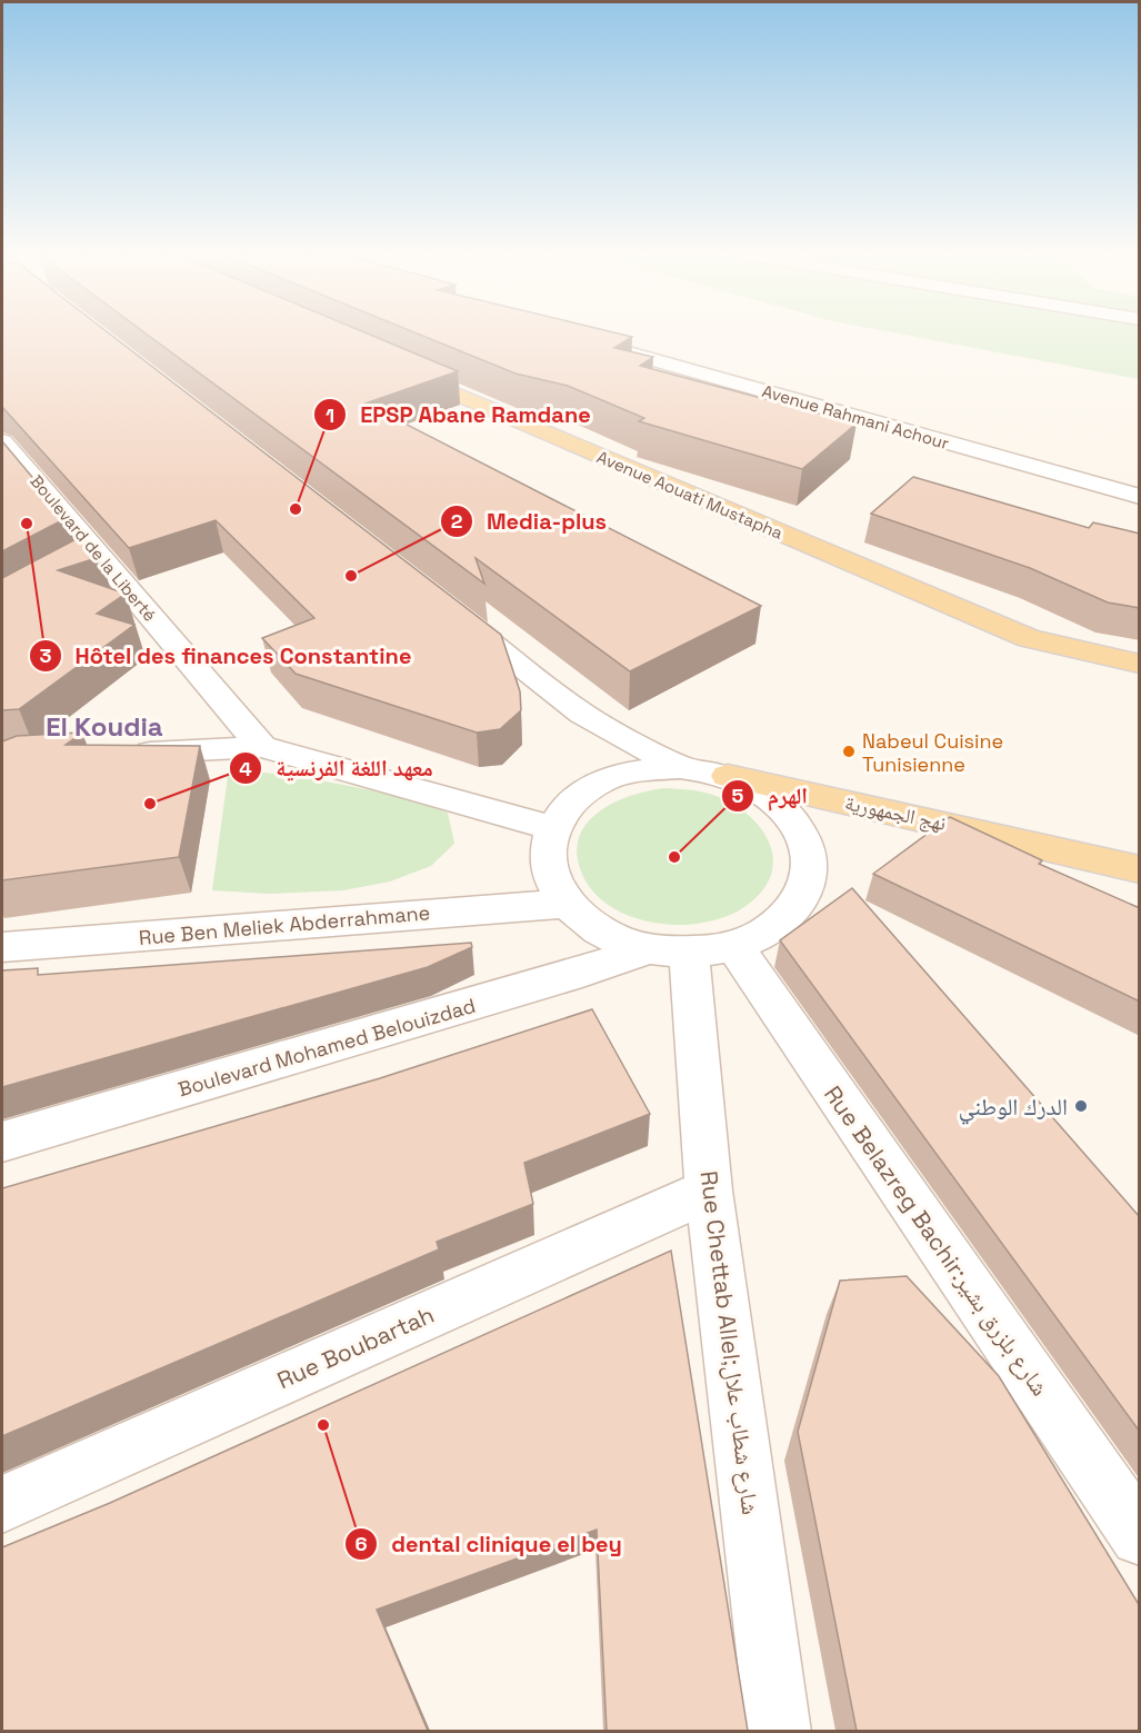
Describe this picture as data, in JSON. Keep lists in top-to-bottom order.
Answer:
{
  "streets": {
    "main road": ["Avenue Aouati Mustapha", "نهج الجمهورية"],
    "street": [
      "Avenue Rahmani Achour",
      "Boulevard de la Liberté",
      "Rue Ben Meliek Abderrahmane",
      "Boulevard Mohamed Belouizdad",
      "Rue Belazreg Bachir;شارع بلزرق بشير",
      "Rue Chettab Allel;شارع شطاب علال",
      "Rue Boubartah"
    ]
  },
  "crossings": [
    ["نهج الجمهورية", "Rue Ben Meliek Abderrahmane"],
    ["نهج الجمهورية", "Boulevard Mohamed Belouizdad"],
    ["نهج الجمهورية", "Rue Belazreg Bachir;شارع بلزرق بشير"],
    ["نهج الجمهورية", "Rue Chettab Allel;شارع شطاب علال"],
    ["Rue Ben Meliek Abderrahmane", "Boulevard Mohamed Belouizdad"],
    ["Rue Ben Meliek Abderrahmane", "Rue Belazreg Bachir;شارع بلزرق بشير"],
    ["Rue Ben Meliek Abderrahmane", "Rue Chettab Allel;شارع شطاب علال"],
    ["Boulevard Mohamed Belouizdad", "Rue Belazreg Bachir;شارع بلزرق بشير"],
    ["Boulevard Mohamed Belouizdad", "Rue Chettab Allel;شارع شطاب علال"],
    ["Rue Belazreg Bachir;شارع بلزرق بشير", "Rue Chettab Allel;شارع شطاب علال"],
    ["Rue Chettab Allel;شارع شطاب علال", "Rue Boubartah"]
  ],
  "districts": ["El Koudia"],
  "places": [
    "EPSP Abane Ramdane",
    "Hôtel des finances Constantine",
    "Media-plus",
    "Nabeul Cuisine Tunisienne",
    "معهد اللغة الفرنسية",
    "الهرم",
    "الدرك الوطني",
    "dental clinique el bey"
  ]
}
